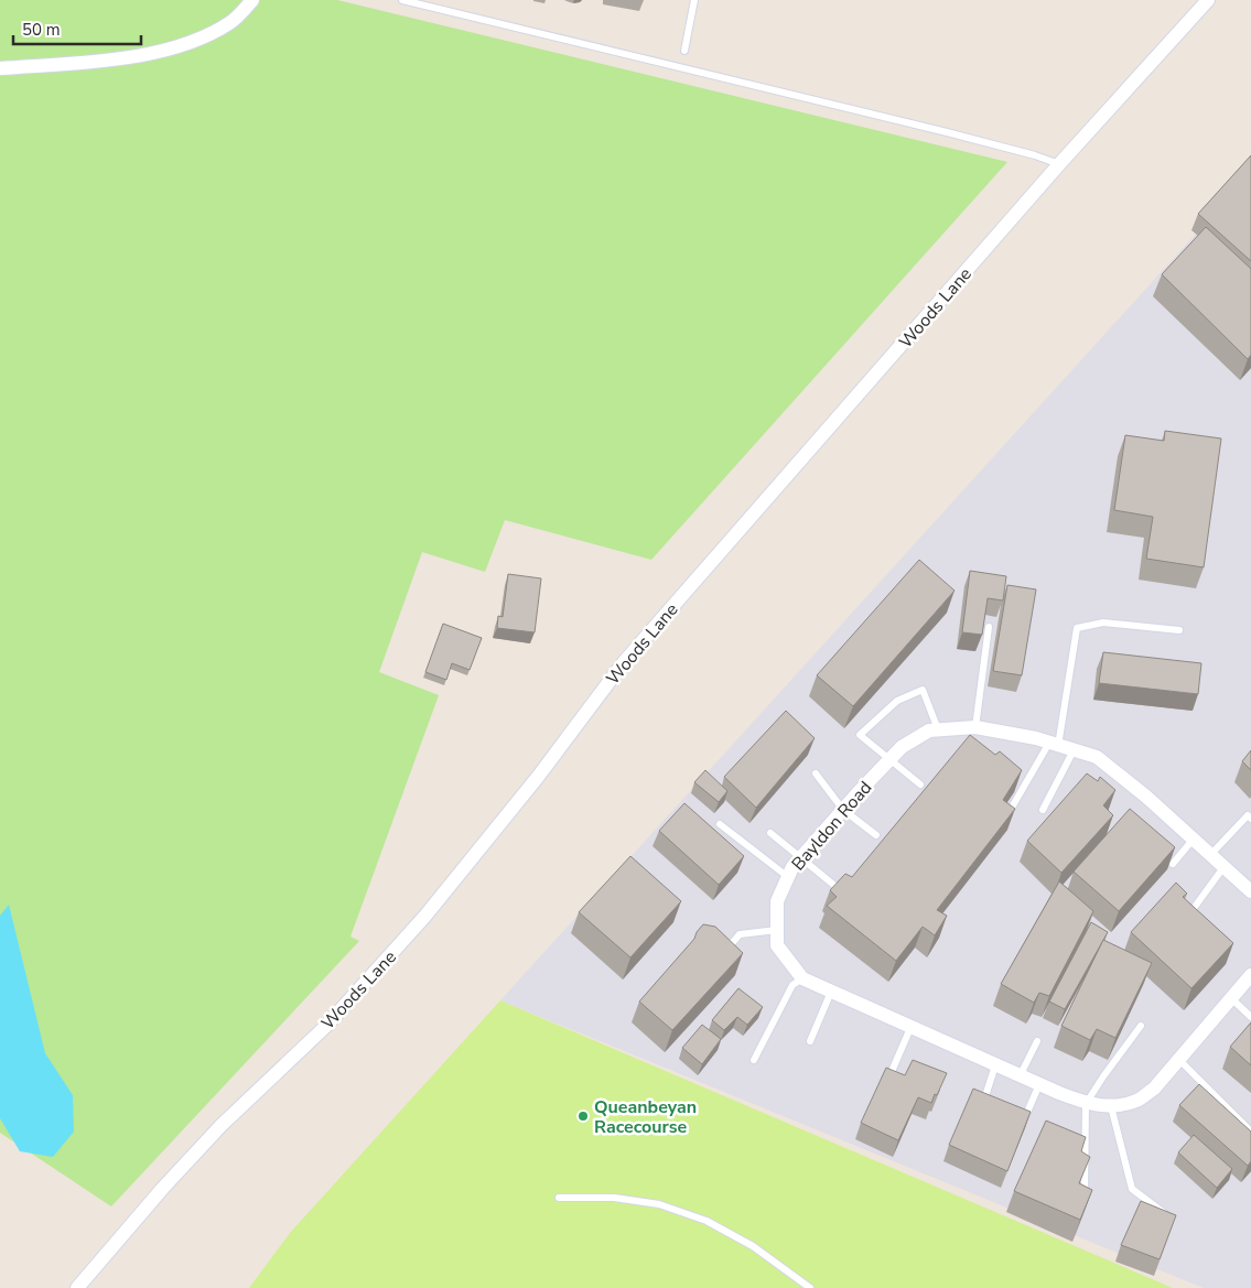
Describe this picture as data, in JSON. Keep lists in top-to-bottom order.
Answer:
{
  "streets": {
    "street": ["Woods Lane", "Bayldon Road"]
  },
  "places": ["Queanbeyan Racecourse"],
  "scale_bar": "50 m"
}
